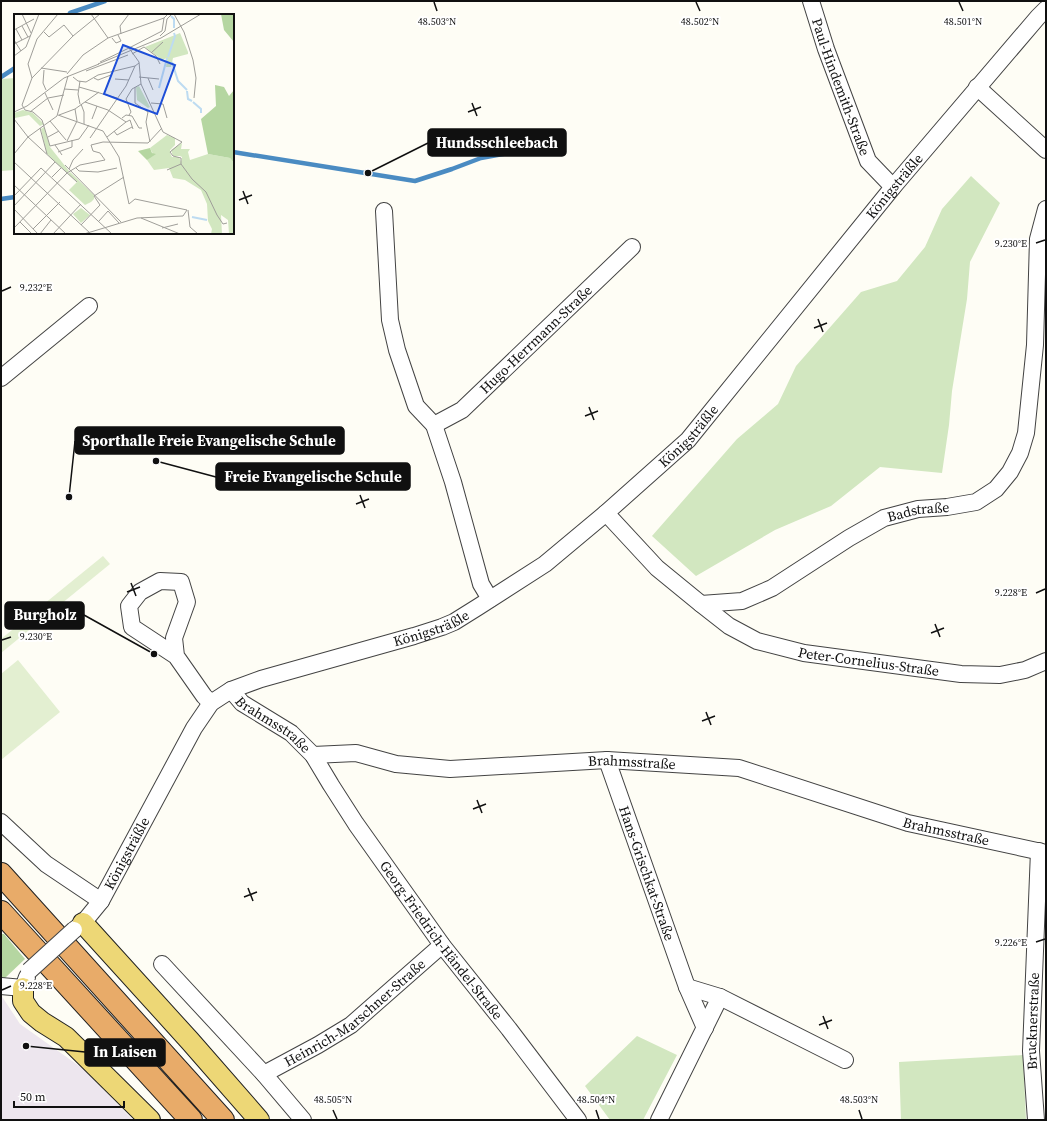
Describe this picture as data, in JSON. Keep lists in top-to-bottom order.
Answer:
{
  "streets": {
    "street": [
      "Paul-Hindemith-Straße",
      "Königsträßle",
      "Hugo-Herrmann-Straße",
      "Badstraße",
      "Peter-Cornelius-Straße",
      "Brahmsstraße",
      "Hans-Grischkat-Straße",
      "Georg-Friedrich-Händel-Straße",
      "Heinrich-Marschner-Straße",
      "Brucknerstraße"
    ]
  },
  "crossings": [
    ["Paul-Hindemith-Straße", "Königsträßle"],
    ["Königsträßle", "Brahmsstraße"],
    ["Badstraße", "Peter-Cornelius-Straße"],
    ["Brahmsstraße", "Hans-Grischkat-Straße"],
    ["Brahmsstraße", "Georg-Friedrich-Händel-Straße"],
    ["Brahmsstraße", "Brucknerstraße"],
    ["Georg-Friedrich-Händel-Straße", "Heinrich-Marschner-Straße"]
  ],
  "places": [
    "Hundsschleebach",
    "Freie Evangelische Schule",
    "Sporthalle Freie Evangelische Schule",
    "Burgholz",
    "In Laisen"
  ],
  "scale_bar": "50 m",
  "coordinates": [
    "48.503°N",
    "48.502°N",
    "48.501°N",
    "9.230°E",
    "9.232°E",
    "9.228°E",
    "9.226°E",
    "48.505°N",
    "48.504°N"
  ]
}
